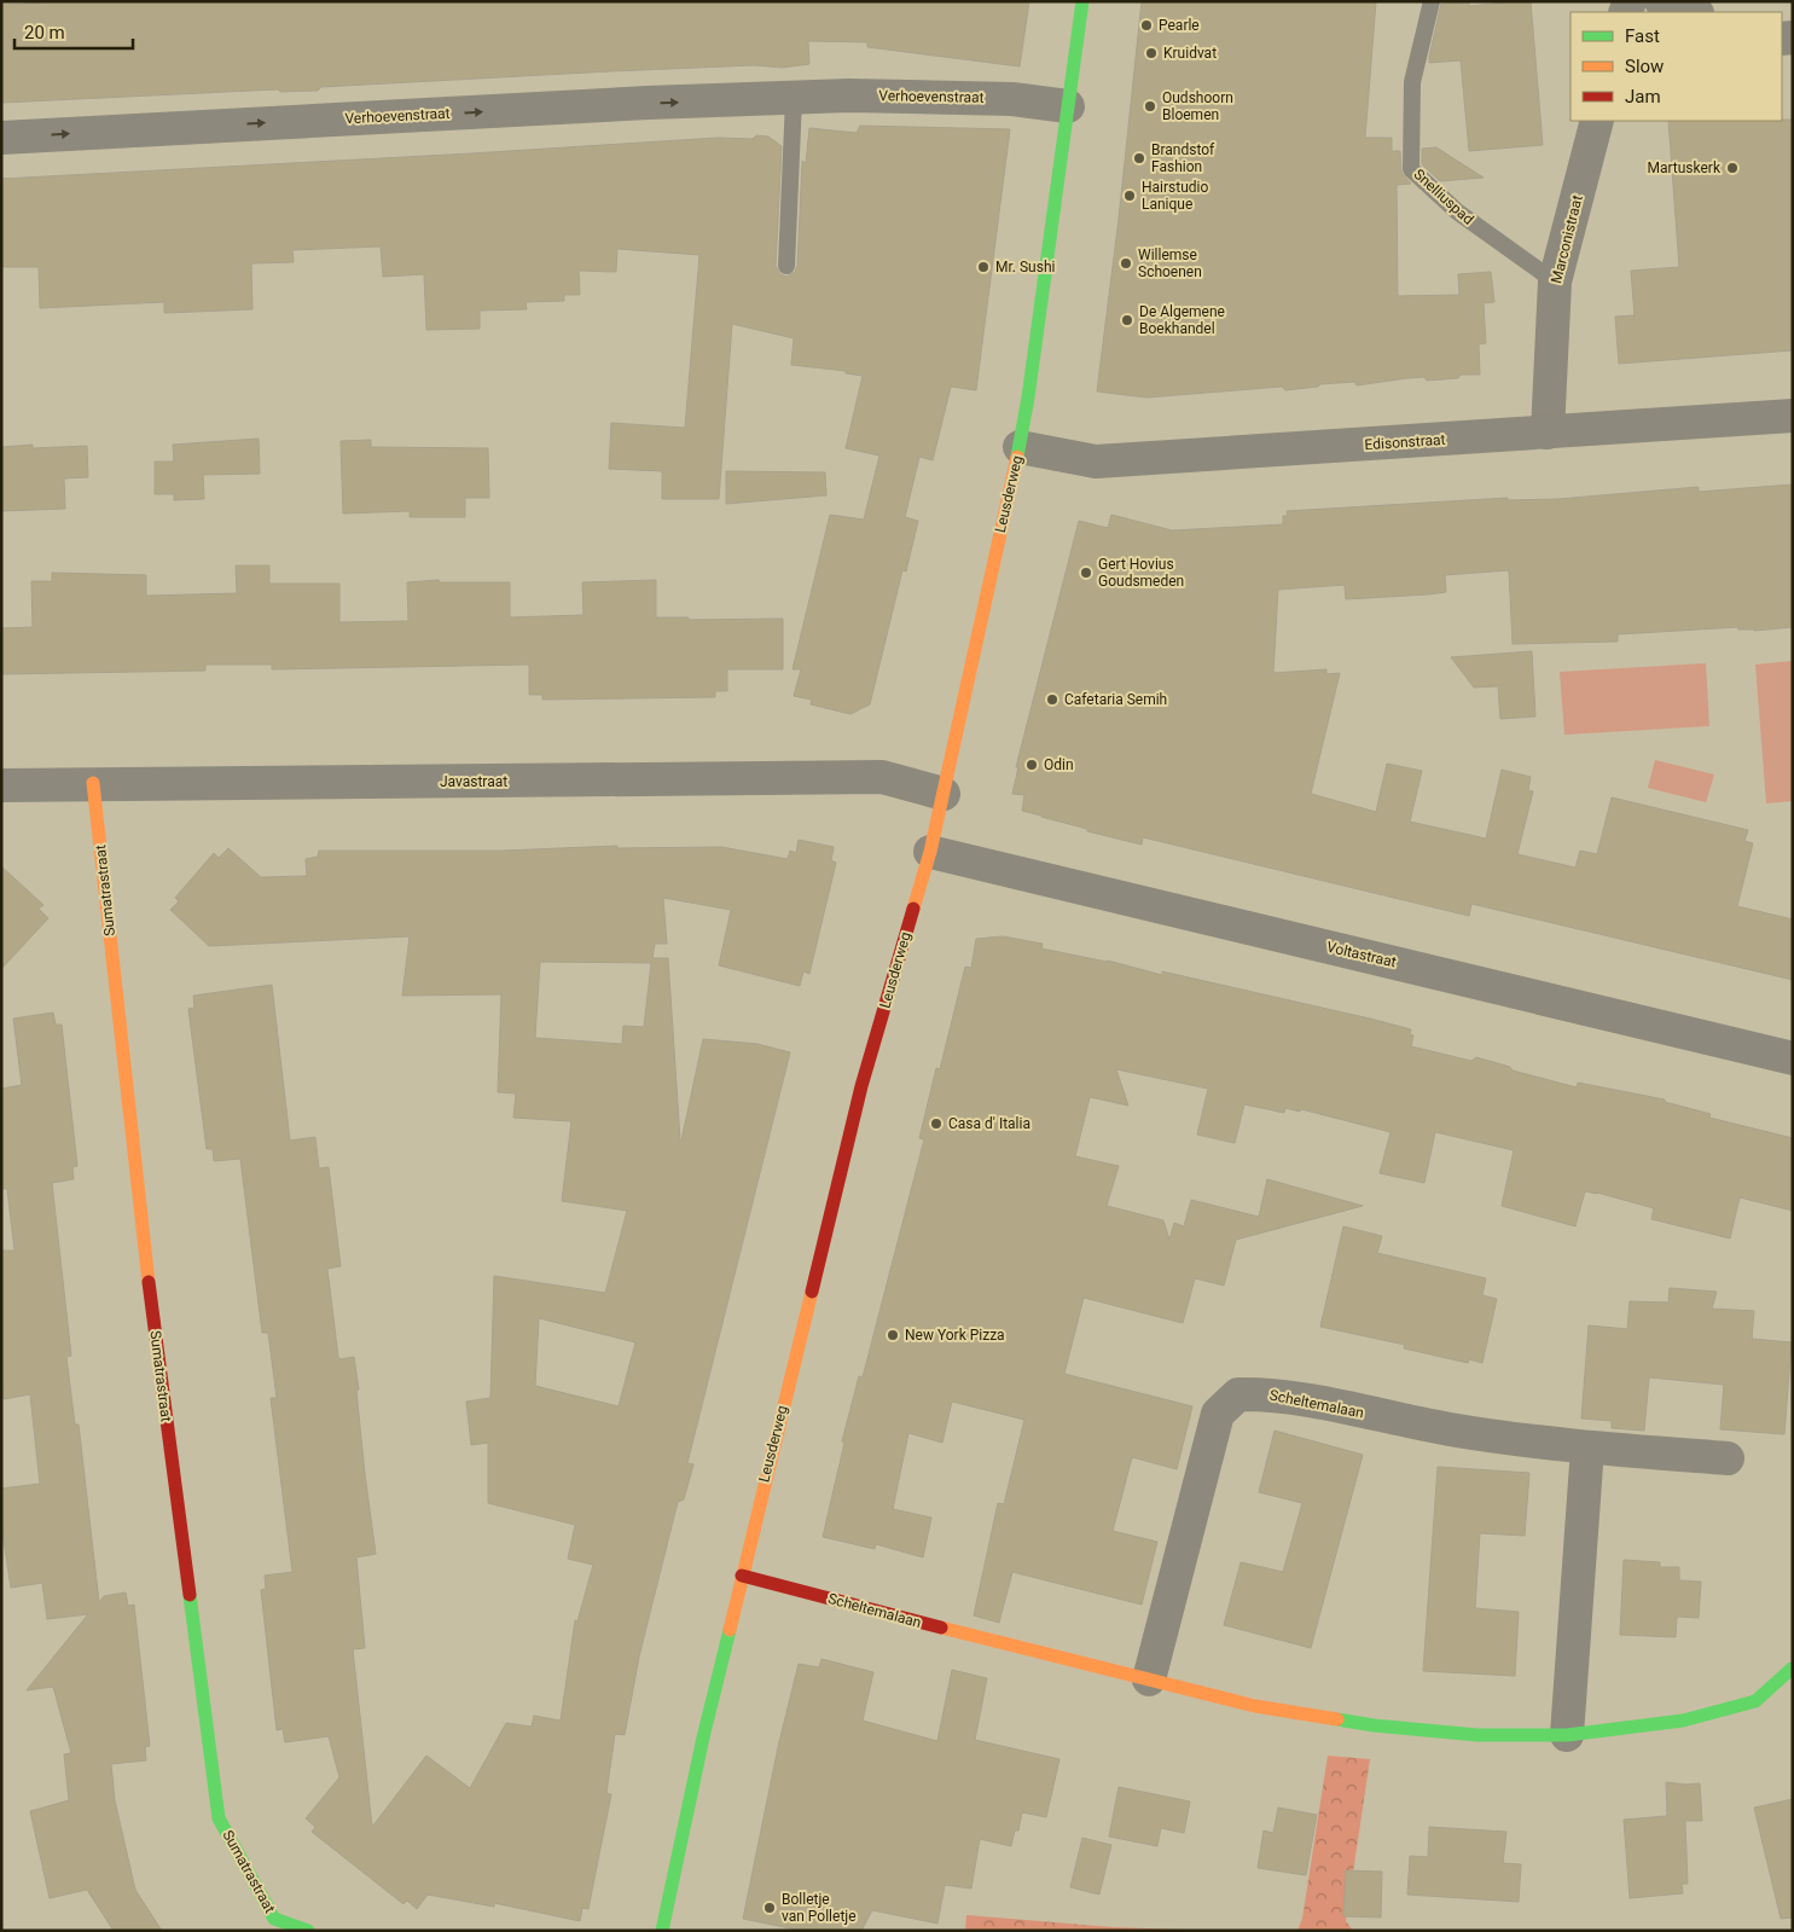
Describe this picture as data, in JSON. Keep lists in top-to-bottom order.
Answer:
{
  "streets": {
    "street": [
      "Verhoevenstraat",
      "Marconistraat",
      "Edisonstraat",
      "Leusderweg",
      "Javastraat",
      "Sumatrastraat",
      "Voltastraat",
      "Scheltemalaan"
    ],
    "lane": ["Snelliuspad"]
  },
  "crossings": [
    ["Verhoevenstraat", "Leusderweg"],
    ["Snelliuspad", "Marconistraat"],
    ["Marconistraat", "Edisonstraat"],
    ["Edisonstraat", "Leusderweg"],
    ["Leusderweg", "Javastraat"],
    ["Leusderweg", "Voltastraat"],
    ["Leusderweg", "Scheltemalaan"],
    ["Javastraat", "Sumatrastraat"]
  ],
  "one_way": ["Verhoevenstraat"],
  "places": [
    "Pearle",
    "Kruidvat",
    "Oudshoorn Bloemen",
    "Brandstof Fashion",
    "Martuskerk",
    "Hairstudio Lanique",
    "Willemse Schoenen",
    "Mr. Sushi",
    "De Algemene Boekhandel",
    "Gert Hovius Goudsmeden",
    "Cafetaria Semih",
    "Odin",
    "Casa d' Italia",
    "New York Pizza",
    "Bolletje van Polletje"
  ],
  "legend": ["Fast", "Slow", "Jam"],
  "scale_bar": "20 m"
}
